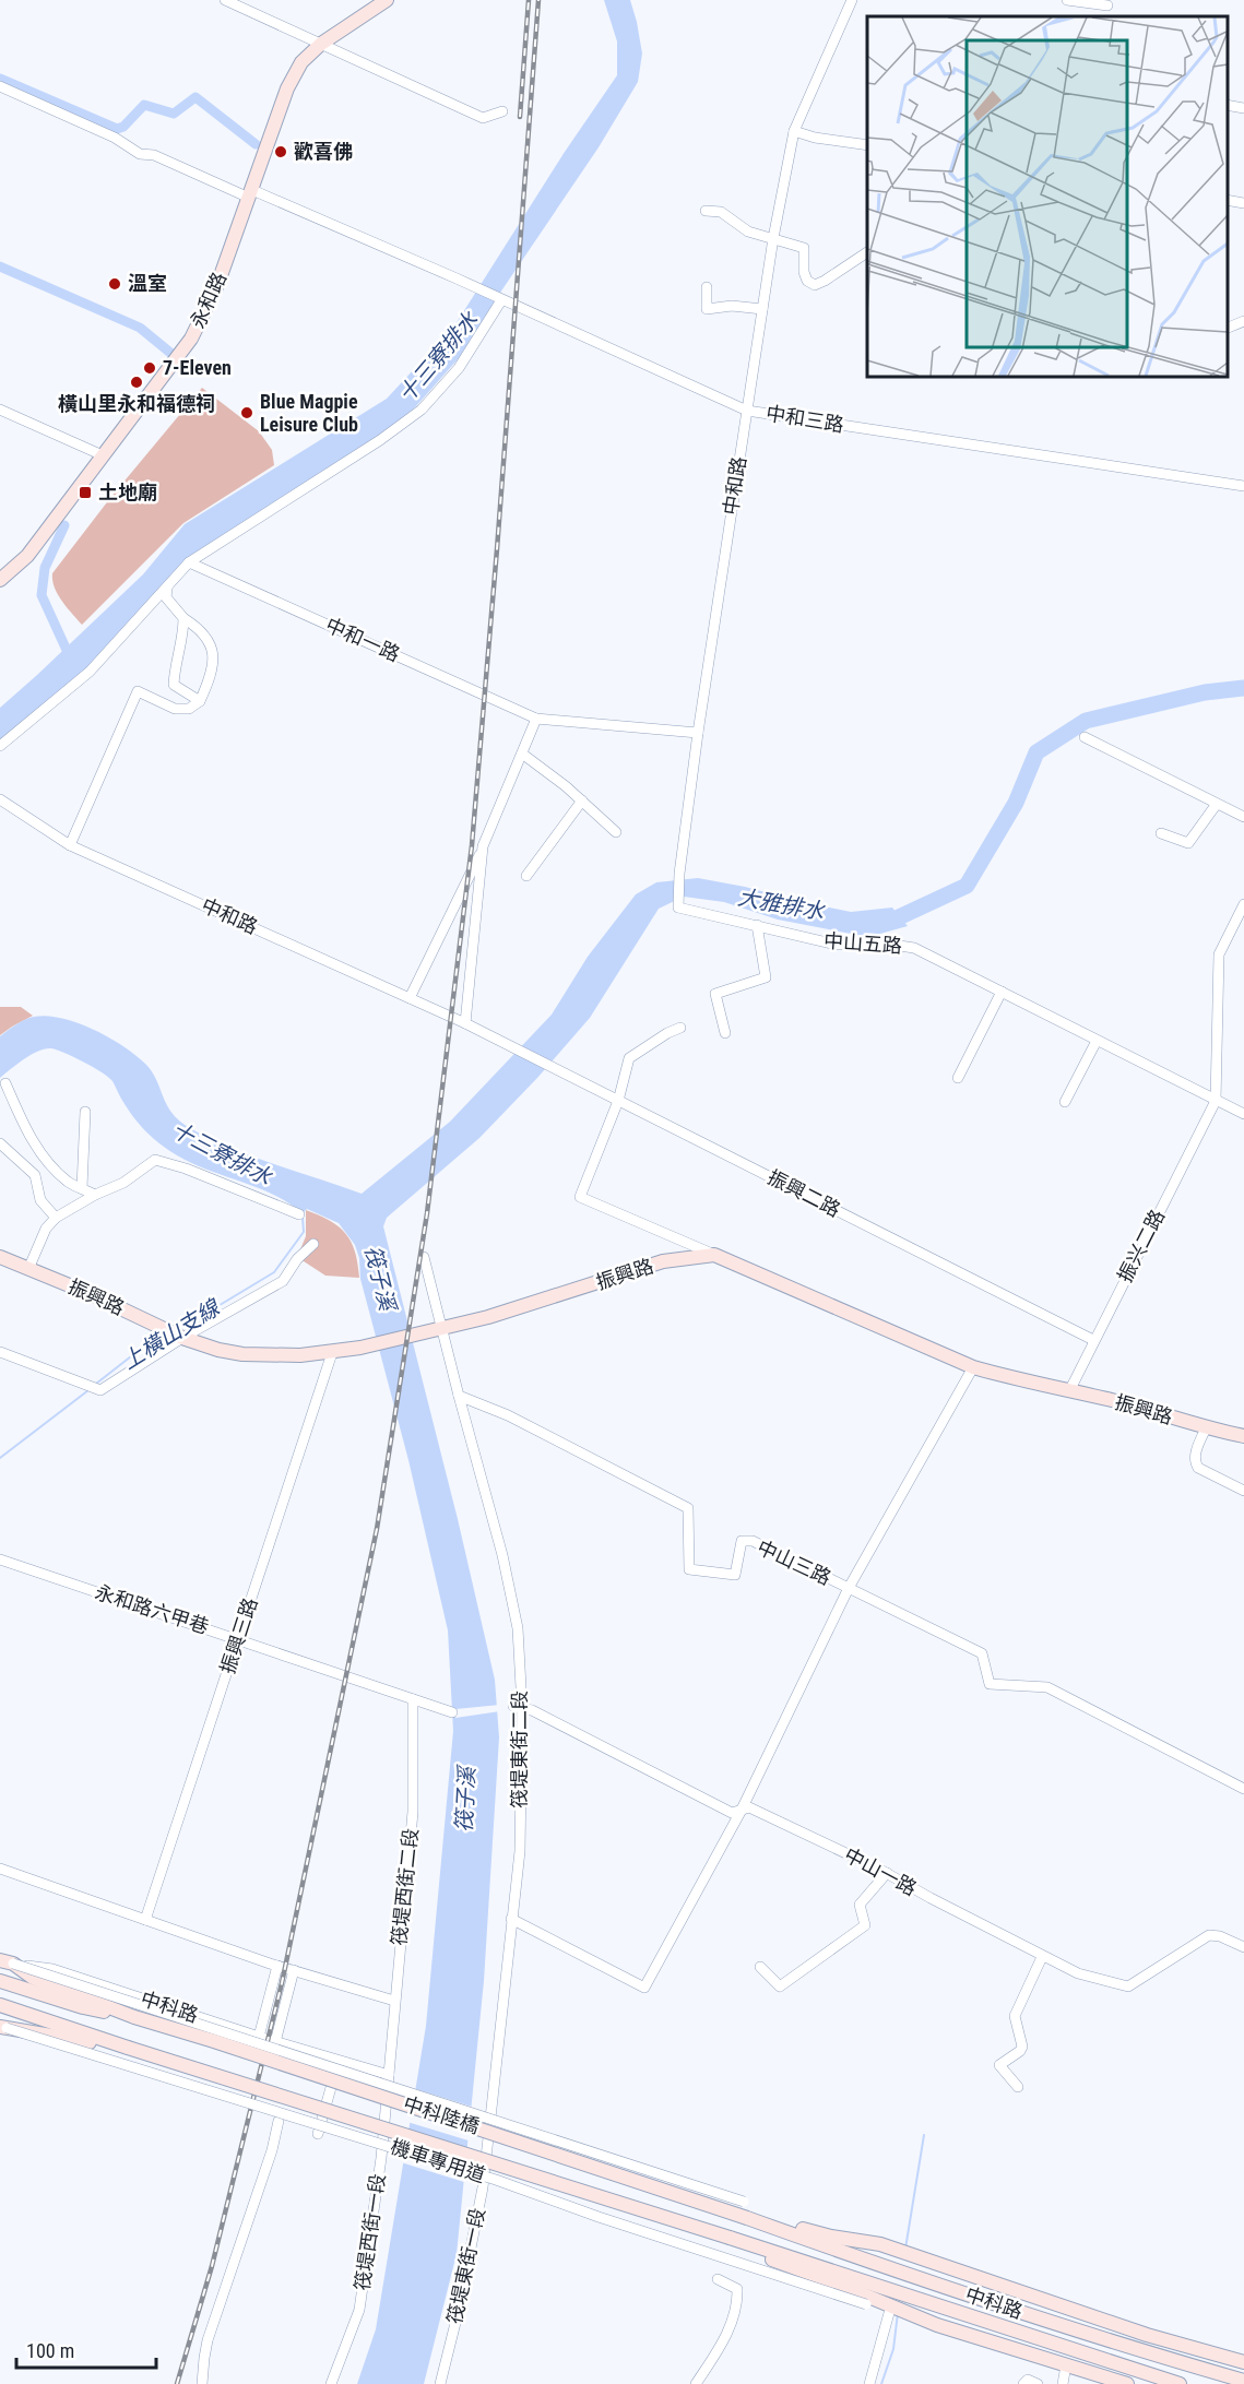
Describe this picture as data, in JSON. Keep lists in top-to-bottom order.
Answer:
{
  "streets": {
    "street": [
      "永和路",
      "中和三路",
      "中和路",
      "中和一路",
      "中山五路",
      "振興二路",
      "振兴二路",
      "振興路",
      "中山三路",
      "永和路六甲巷",
      "振興三路",
      "筏堤東街二段",
      "中山一路",
      "筏堤西街二段",
      "中科路",
      "中科陸橋",
      "機車專用道",
      "筏堤西街一段",
      "筏堤東街一段"
    ]
  },
  "crossings": [
    ["永和路", "中和三路"],
    ["中和三路", "中和路"],
    ["中和路", "中山五路"],
    ["中和路", "振興二路"],
    ["中山五路", "振兴二路"],
    ["振興二路", "振兴二路"],
    ["振兴二路", "振興路"],
    ["振興路", "振興三路"],
    ["中山三路", "筏堤東街二段"],
    ["永和路六甲巷", "振興三路"],
    ["永和路六甲巷", "筏堤西街二段"],
    ["筏堤東街二段", "中山一路"],
    ["筏堤東街二段", "筏堤東街一段"],
    ["筏堤西街二段", "中科路"],
    ["筏堤西街二段", "筏堤西街一段"],
    ["中科路", "中科陸橋"],
    ["中科路", "筏堤西街一段"]
  ],
  "water": [
    "十三寮排水",
    "大雅排水",
    "筏子溪",
    "上橫山支線"
  ],
  "places": {
    "other": [
      "歡喜佛",
      "溫室",
      "7-Eleven",
      "橫山里永和福德祠",
      "Blue Magpie Leisure Club"
    ],
    "transit": ["土地廟"]
  },
  "scale_bar": "100 m"
}
